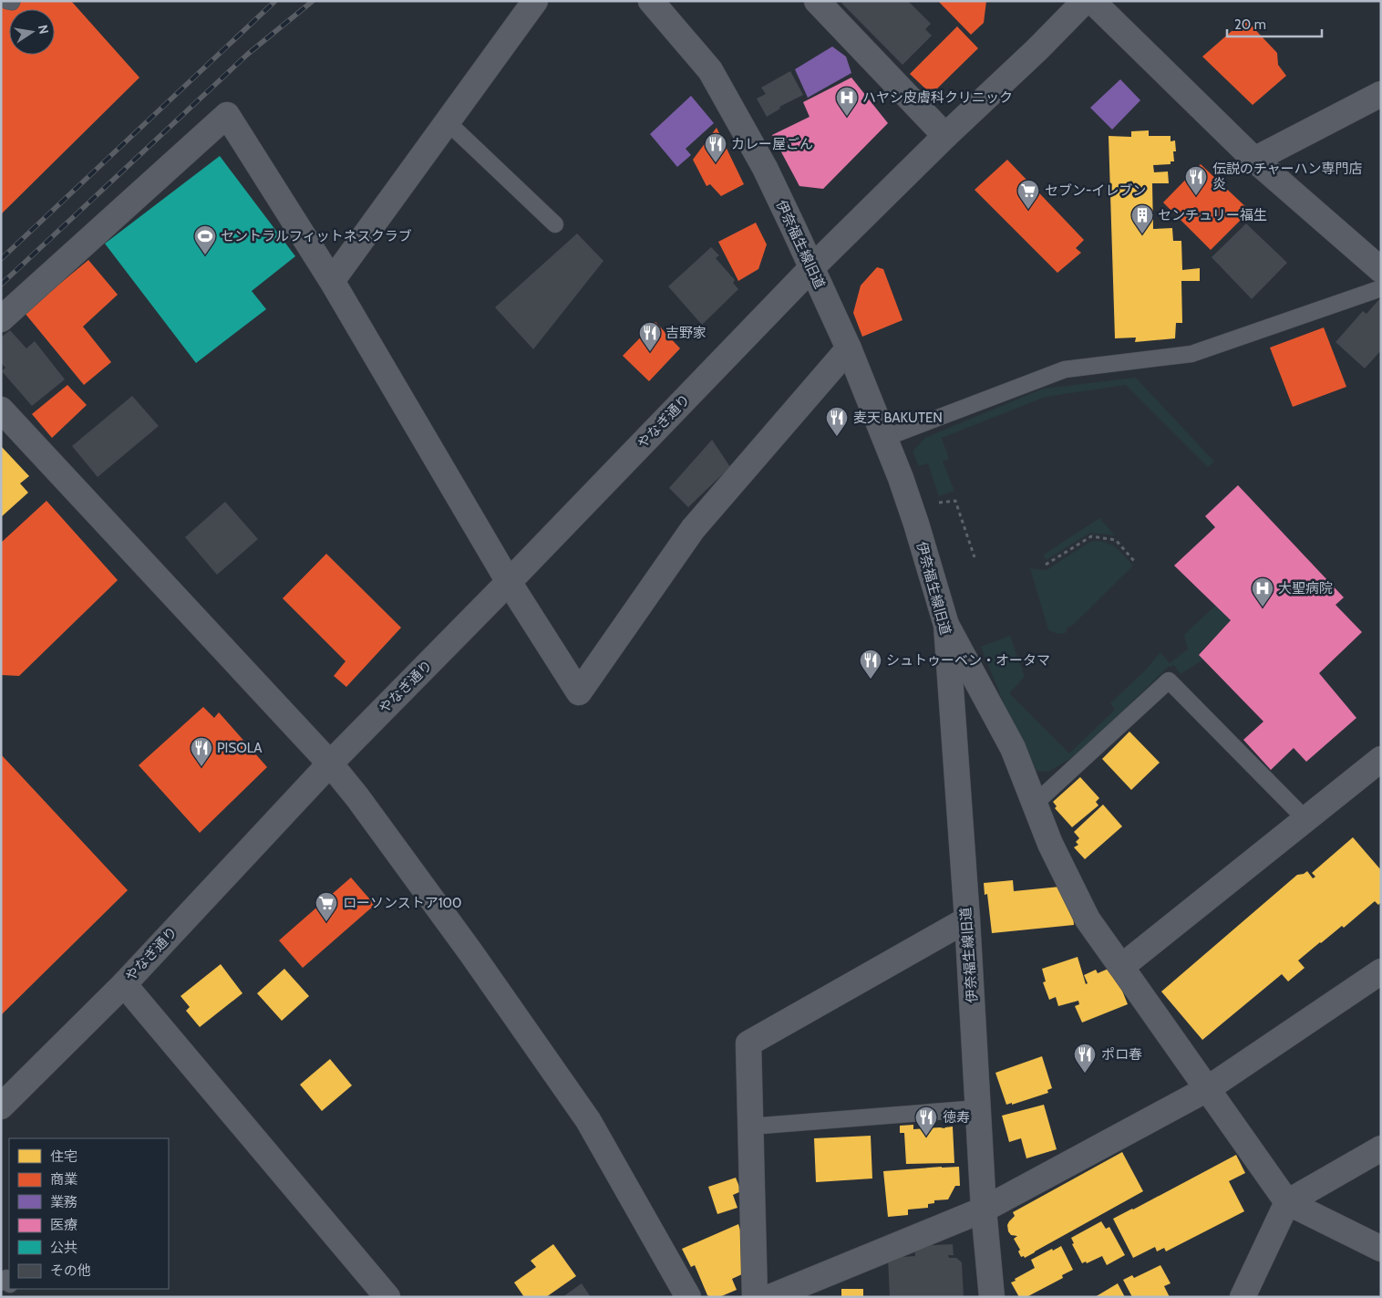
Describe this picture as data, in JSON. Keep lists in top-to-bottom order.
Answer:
{
  "streets": {
    "street": ["伊奈福生線旧道", "やなぎ通り"]
  },
  "crossings": [
    ["伊奈福生線旧道", "やなぎ通り"]
  ],
  "places": {
    "hospital": ["ハヤシ皮膚科クリニック", "大聖病院"],
    "restaurant": [
      "カレー屋ごん",
      "伝説のチャーハン専門店 炎",
      "吉野家",
      "麦天 BAKUTEN",
      "シュトゥーベン・オータマ",
      "PISOLA",
      "ポロ春",
      "徳寿"
    ],
    "supermarket": ["セブン-イレブン", "ローソンストア100"],
    "building": ["センチュリー福生"],
    "sports": ["セントラルフィットネスクラブ"]
  },
  "legend": [
    "住宅",
    "商業",
    "業務",
    "医療",
    "公共",
    "その他"
  ],
  "scale_bar": "20 m",
  "north": "right"
}
